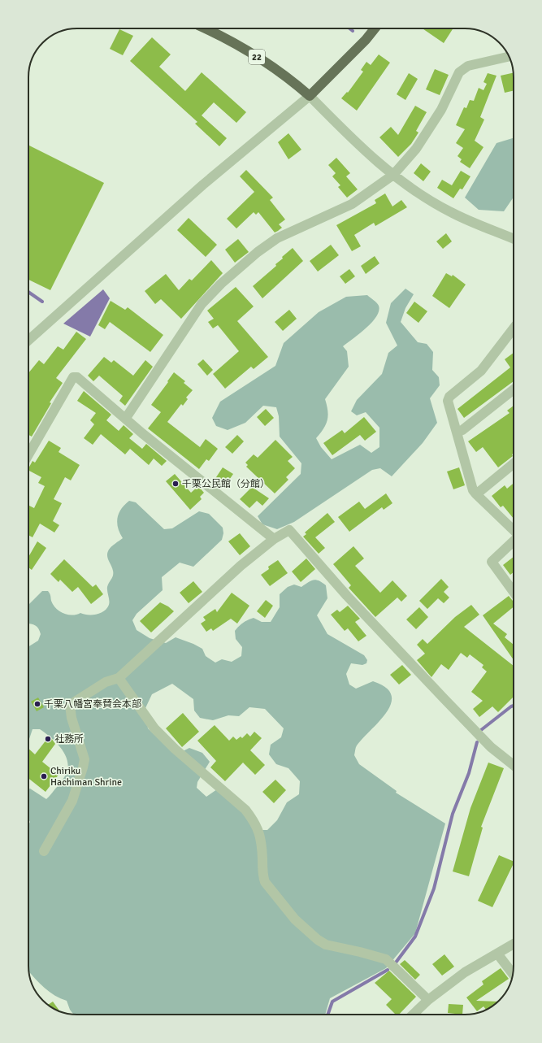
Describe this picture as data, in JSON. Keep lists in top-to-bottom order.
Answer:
{
  "streets": {
    "main road": ["22"]
  },
  "places": [
    "千栗公民館（分館）",
    "千栗八幡宮奉賛会本部",
    "社務所",
    "Chiriku Hachiman Shrine"
  ]
}
